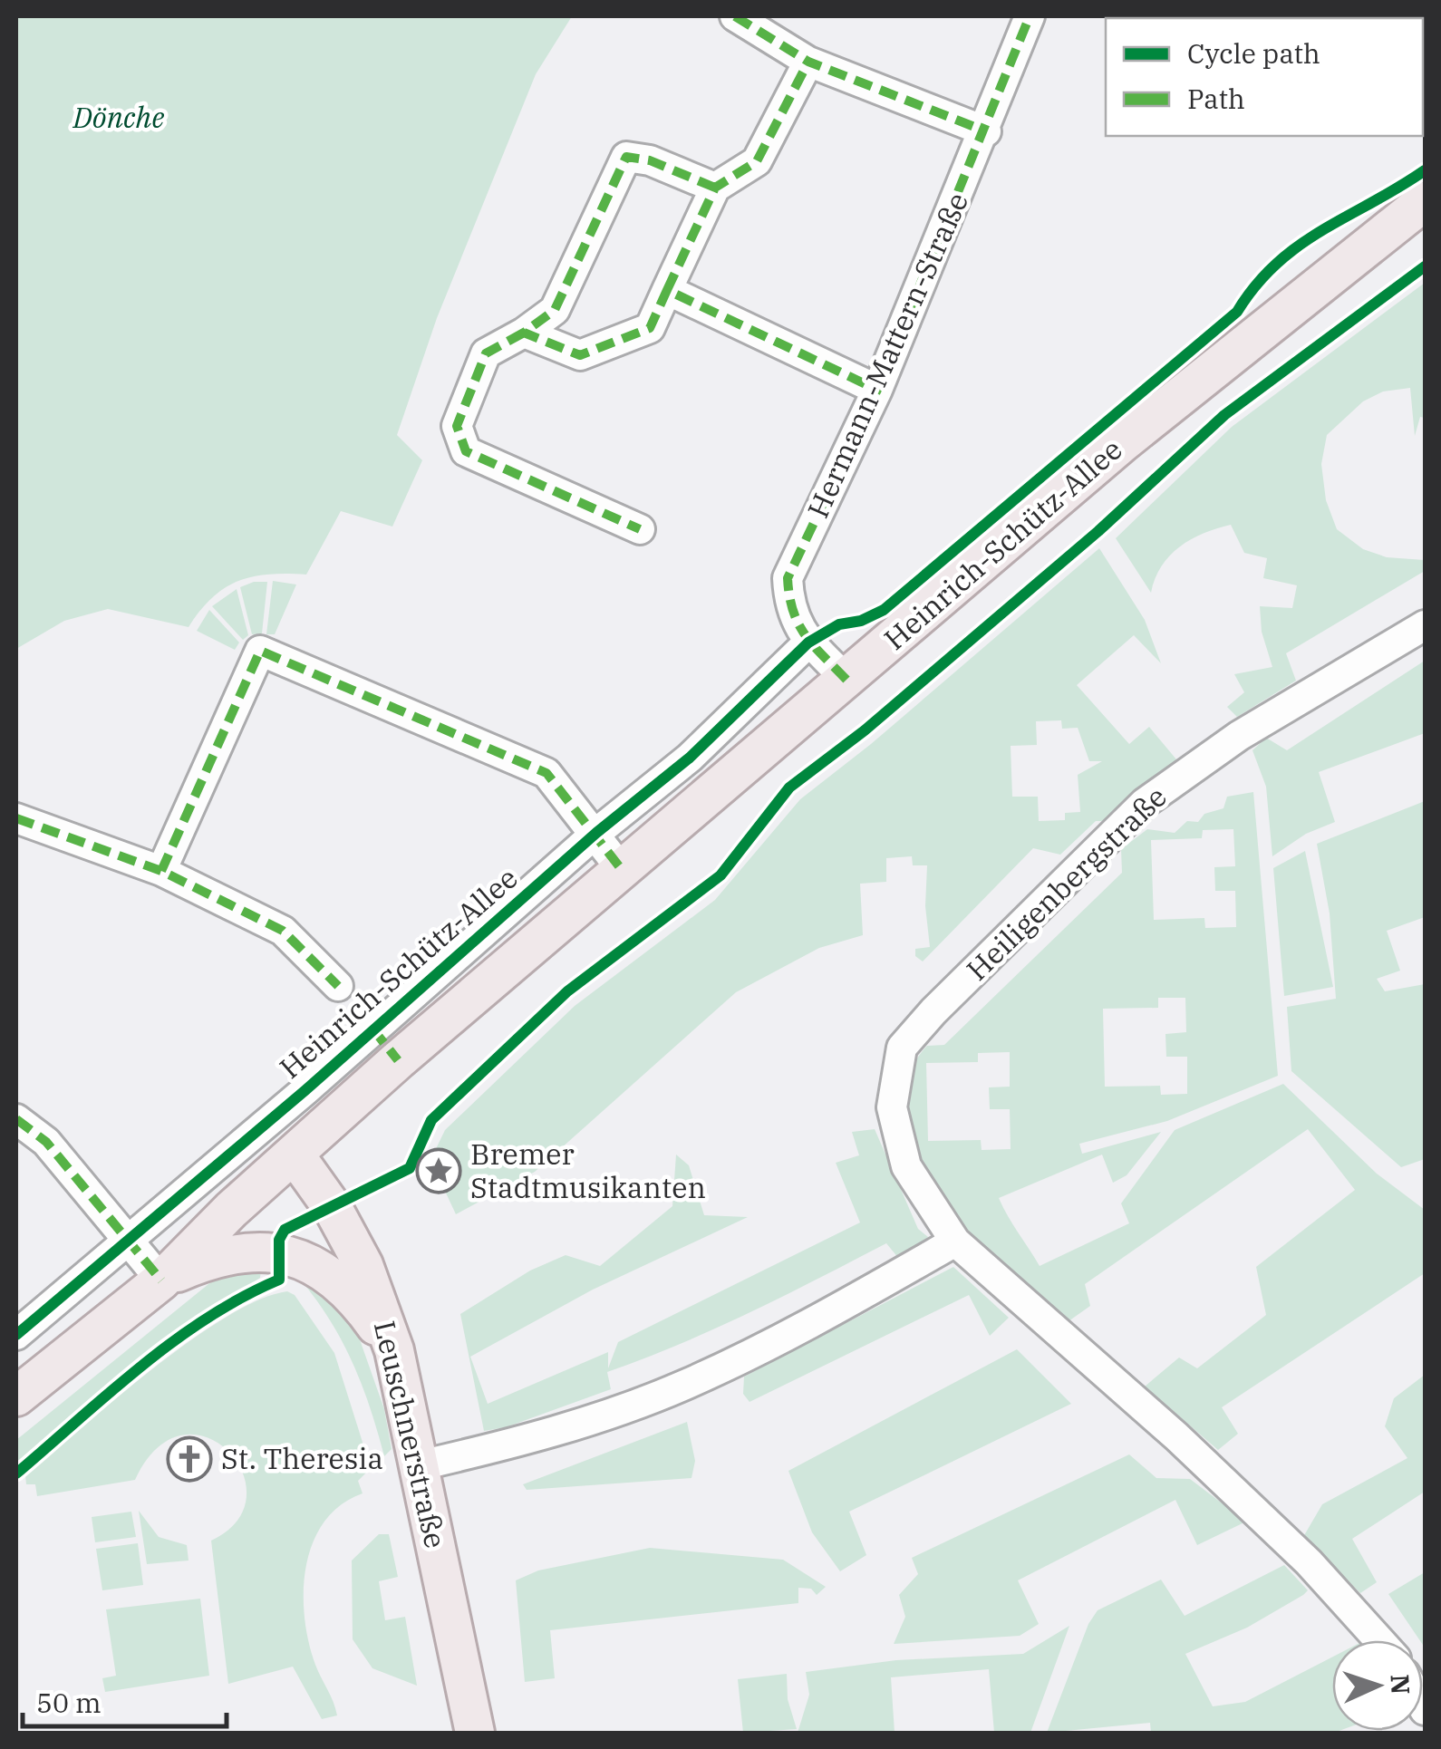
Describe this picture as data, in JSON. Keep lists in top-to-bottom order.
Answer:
{
  "streets": {
    "main road": ["Heinrich-Schütz-Allee", "Leuschnerstraße"],
    "street": ["Hermann-Mattern-Straße", "Heiligenbergstraße"]
  },
  "crossings": [
    ["Hermann-Mattern-Straße", "Heinrich-Schütz-Allee"],
    ["Heinrich-Schütz-Allee", "Leuschnerstraße"]
  ],
  "parks": ["Dönche"],
  "places": {
    "place": ["Bremer Stadtmusikanten"],
    "church": ["St. Theresia"]
  },
  "legend": ["Cycle path", "Path"],
  "scale_bar": "50 m",
  "north": "right"
}
